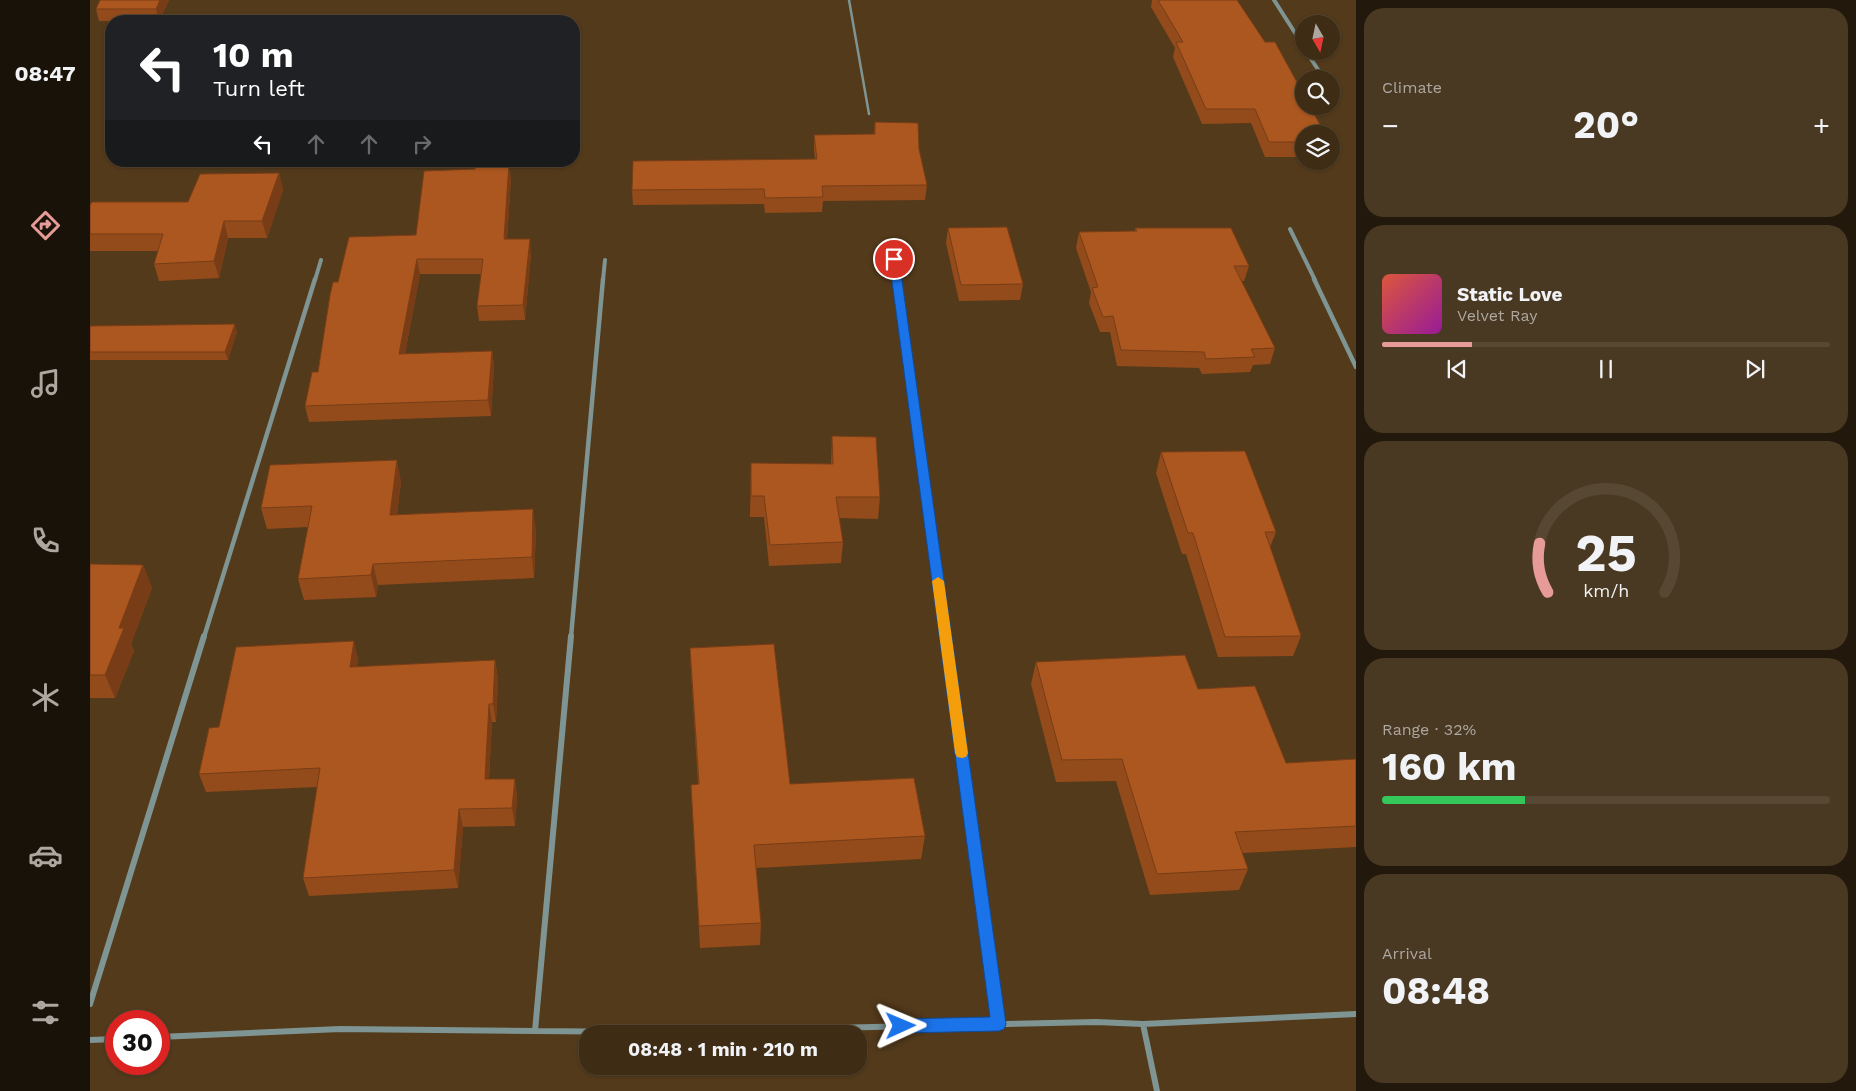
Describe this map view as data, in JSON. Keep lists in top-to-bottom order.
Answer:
{
  "north": "bottom",
  "page": {
    "tabs": "08:47",
    "tile": [
      "Climate",
      ["Range · 32%", "160 km"],
      ["Arrival", "08:48"]
    ],
    "turn": ["10 m", "Turn left"],
    "heat": ["−", "20°", "+"],
    "song": ["Static Love", "Velvet Ray"],
    "limit": "30",
    "trip": "08:48 · 1 min · 210 m",
    "gauge": ["25", "km/h"]
  }
}
